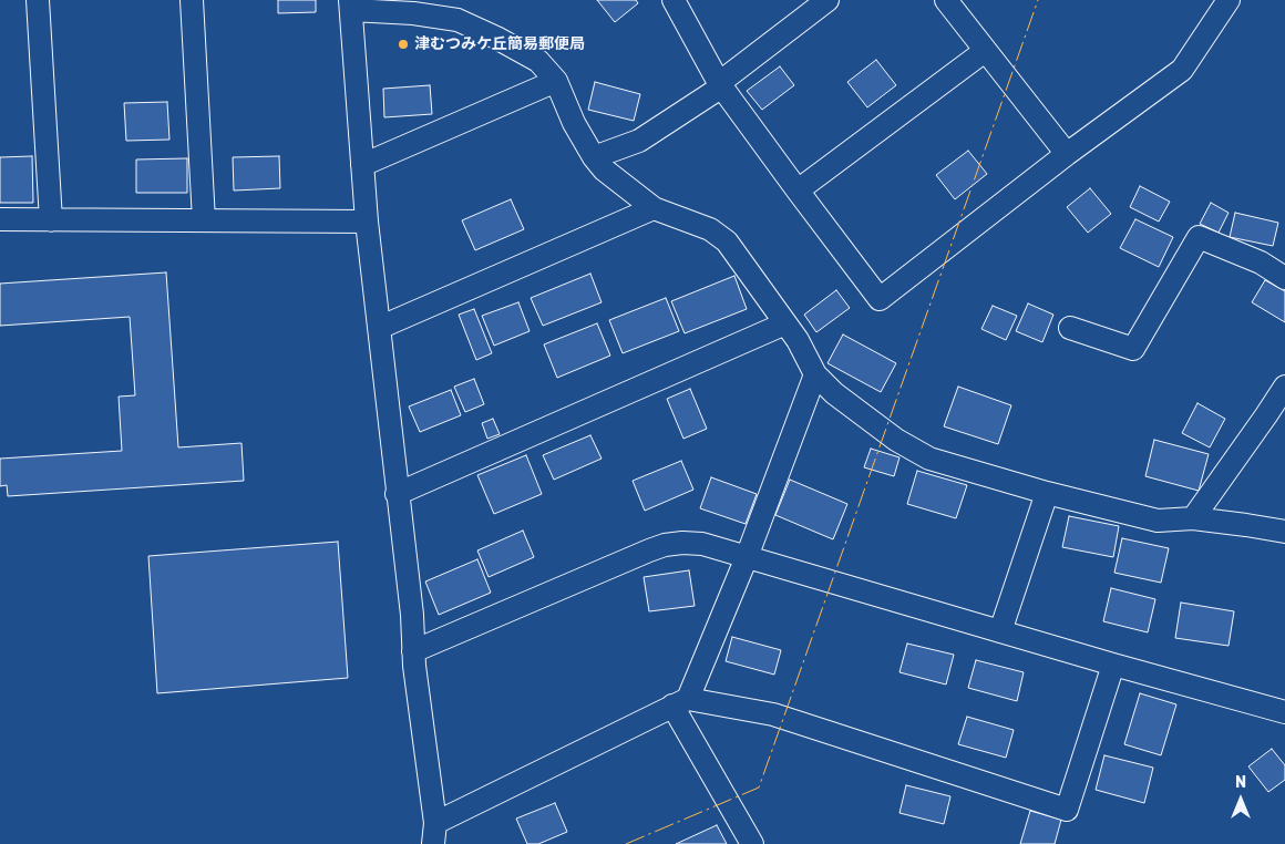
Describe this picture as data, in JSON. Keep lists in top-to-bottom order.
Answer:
{
  "places": ["津むつみケ丘簡易郵便局"],
  "north": "top"
}
